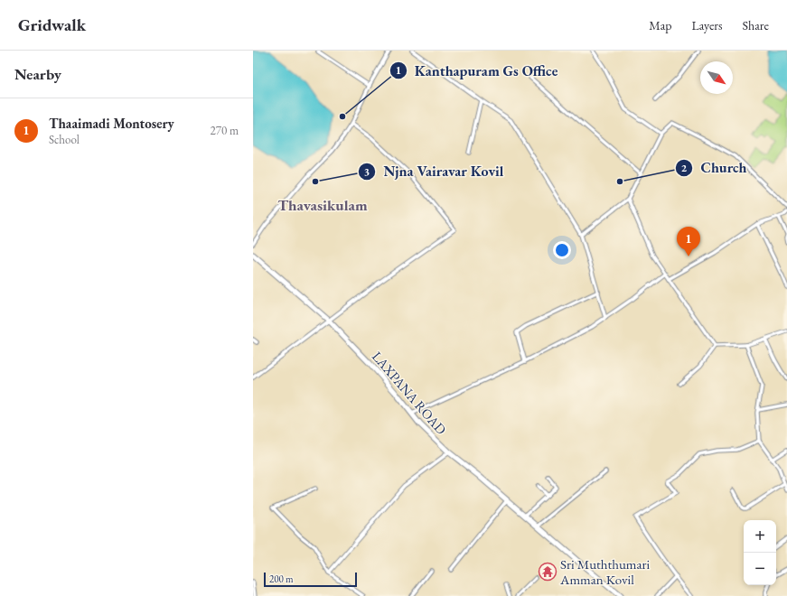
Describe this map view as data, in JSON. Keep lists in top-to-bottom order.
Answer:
{
  "streets": {
    "street": ["LAXPANA ROAD"]
  },
  "districts": ["Thavasikulam"],
  "places": {
    "other": ["Kanthapuram Gs Office", "Njna Vairavar Kovil", "Church"],
    "temple": ["Sri Muththumari Amman Kovil"]
  },
  "scale_bar": "200 m",
  "north": "bottom right",
  "page": {
    "header": "Gridwalk",
    "nav": ["Map", "Layers", "Share"],
    "heading": "Nearby",
    "list": [
      {
        "mark": "1",
        "name": "Thaaimadi Montosery",
        "note": "School",
        "value": "270 m"
      }
    ],
    "pins": "1",
    "map_buttons": ["+", "−"],
    "scale": "200 m"
  }
}
